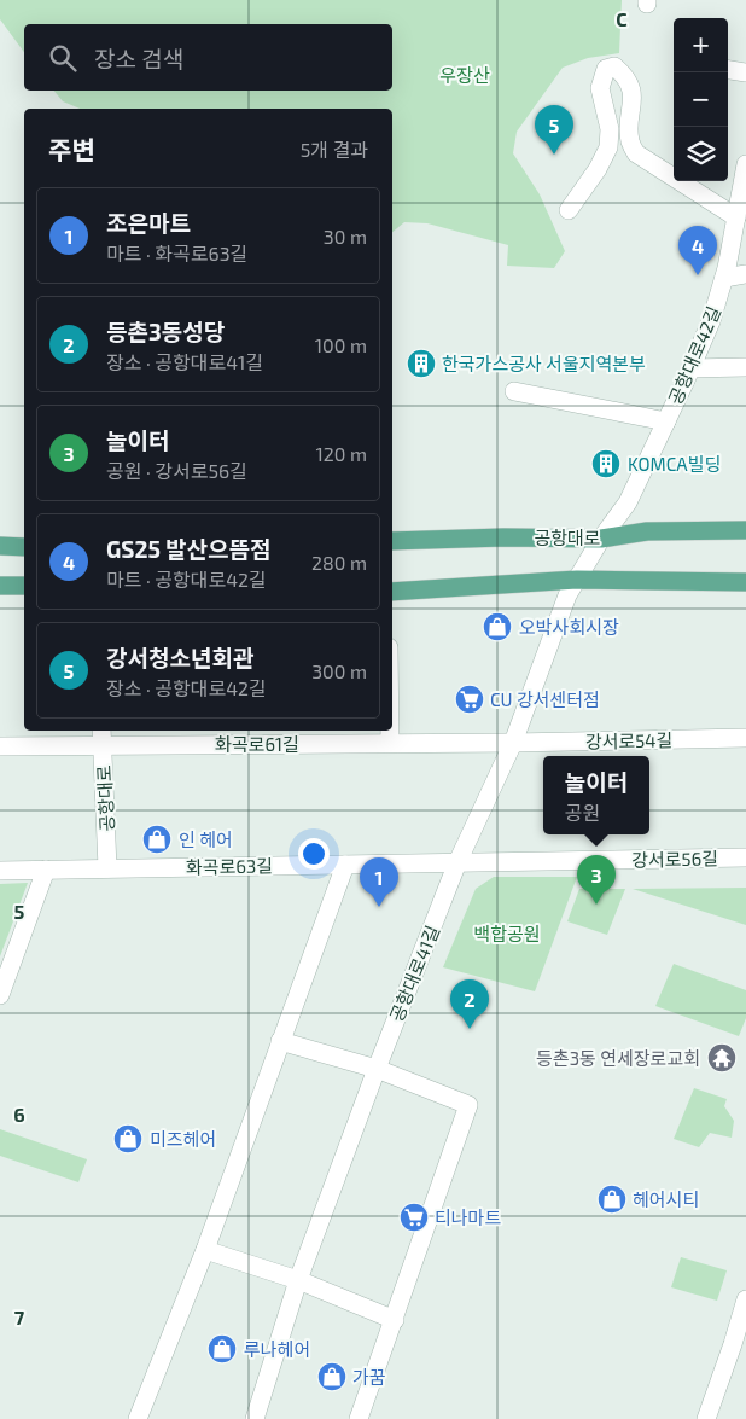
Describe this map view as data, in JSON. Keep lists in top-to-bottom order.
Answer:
{
  "streets": {
    "main road": ["공항대로"],
    "street": [
      "공항대로42길",
      "강서로54길",
      "화곡로61길",
      "강서로56길",
      "화곡로63길",
      "공항대로41길"
    ]
  },
  "crossings": [
    ["공항대로42길", "공항대로"],
    ["공항대로42길", "공항대로41길"],
    ["공항대로", "화곡로61길"],
    ["공항대로", "화곡로63길"],
    ["공항대로", "공항대로41길"],
    ["강서로54길", "화곡로61길"],
    ["강서로54길", "공항대로41길"],
    ["화곡로61길", "공항대로41길"],
    ["강서로56길", "화곡로63길"],
    ["강서로56길", "공항대로41길"],
    ["화곡로63길", "공항대로41길"]
  ],
  "parks": ["우장산", "백합공원"],
  "places": {
    "building": ["한국가스공사 서울지역본부", "KOMCA빌딩"],
    "shop": [
      "오박사회시장",
      "인 헤어",
      "미즈헤어",
      "헤어시티",
      "루나헤어",
      "가꿈"
    ],
    "supermarket": ["CU 강서센터점", "티나마트"],
    "temple": ["등촌3동 연세장로교회"]
  },
  "page": {
    "map_buttons": ["+", "−"],
    "search": "장소 검색",
    "pins": [
      "5",
      "4",
      "3",
      "1",
      "2"
    ],
    "heading": ["주변", "5개 결과"],
    "list": [
      {
        "mark": "1",
        "name": "조은마트",
        "note": "마트 · 화곡로63길",
        "value": "30 m"
      },
      {
        "mark": "2",
        "name": "등촌3동성당",
        "note": "장소 · 공항대로41길",
        "value": "100 m"
      },
      {
        "mark": "3",
        "name": "놀이터",
        "note": "공원 · 강서로56길",
        "value": "120 m"
      },
      {
        "mark": "4",
        "name": "GS25 발산으뜸점",
        "note": "마트 · 공항대로42길",
        "value": "280 m"
      },
      {
        "mark": "5",
        "name": "강서청소년회관",
        "note": "장소 · 공항대로42길",
        "value": "300 m"
      }
    ],
    "popup": ["놀이터", "공원"]
  },
  "grid": {
    "columns": ["C"],
    "rows": ["5", "6", "7"]
  }
}
